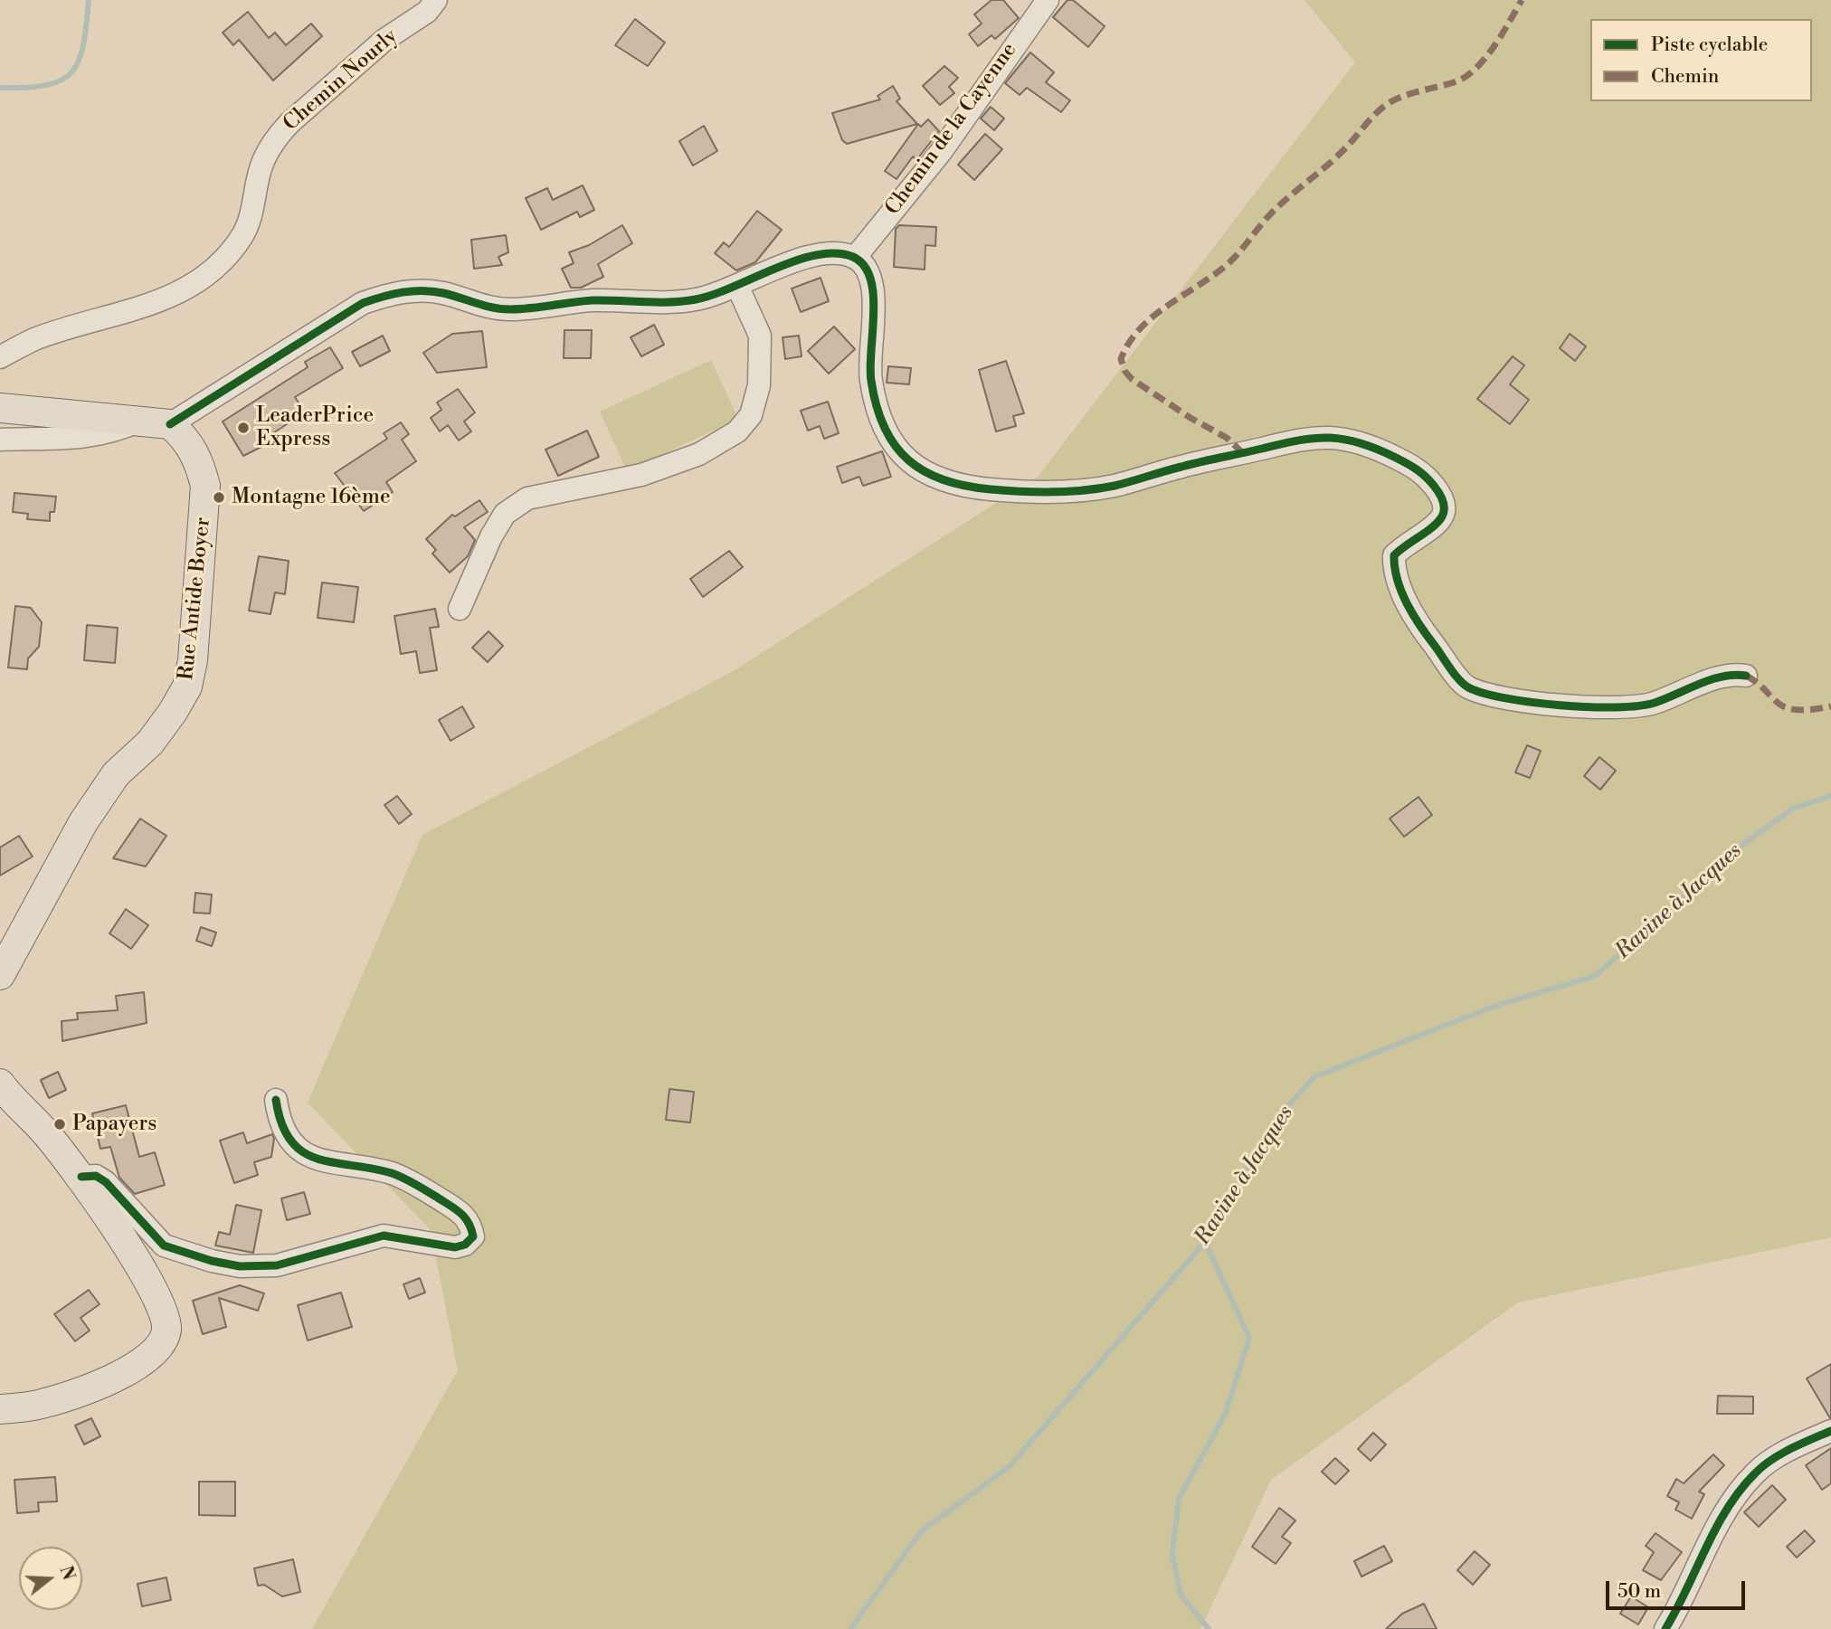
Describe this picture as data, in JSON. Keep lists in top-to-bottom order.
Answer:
{
  "streets": {
    "main road": ["Rue Antide Boyer"],
    "street": ["Chemin Nourly", "Chemin de la Cayenne"]
  },
  "water": ["Ravine à Jacques"],
  "places": ["LeaderPrice Express", "Montagne 16ème", "Papayers"],
  "legend": ["Piste cyclable", "Chemin"],
  "scale_bar": "50 m",
  "north": "right"
}
